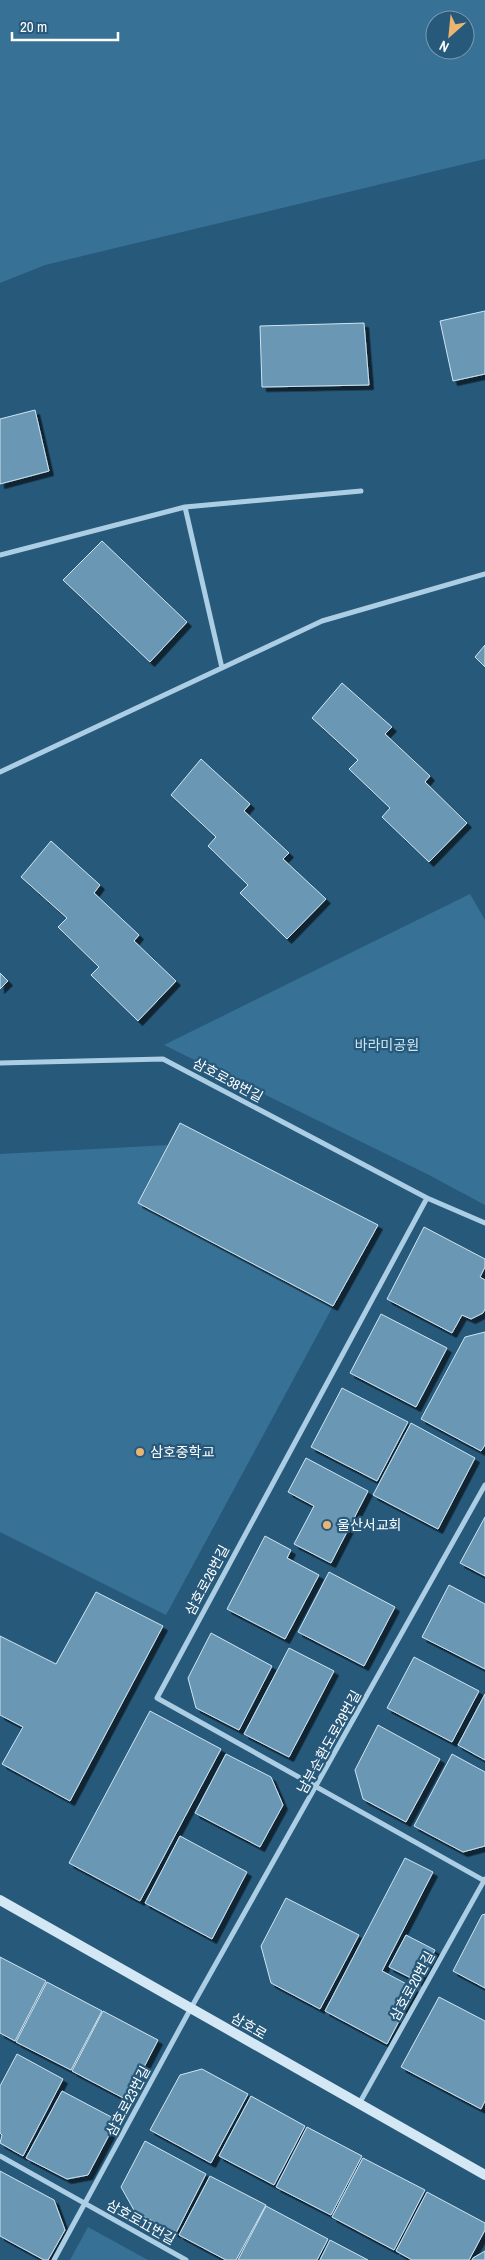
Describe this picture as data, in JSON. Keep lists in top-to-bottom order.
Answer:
{
  "streets": {
    "main road": ["삼호로"],
    "street": [
      "삼호로38번길",
      "삼호로26번길",
      "남부순환도로29번길",
      "삼호로20번길",
      "삼호로23번길",
      "삼호로11번길"
    ]
  },
  "crossings": [
    ["삼호로38번길", "삼호로26번길"],
    ["삼호로26번길", "남부순환도로29번길"],
    ["삼호로26번길", "삼호로20번길"],
    ["남부순환도로29번길", "삼호로"],
    ["남부순환도로29번길", "삼호로23번길"],
    ["삼호로20번길", "삼호로"],
    ["삼호로", "삼호로23번길"],
    ["삼호로23번길", "삼호로11번길"]
  ],
  "parks": ["바라미공원"],
  "places": ["삼호중학교", "울산서교회"],
  "scale_bar": "20 m",
  "north": "bottom left"
}
